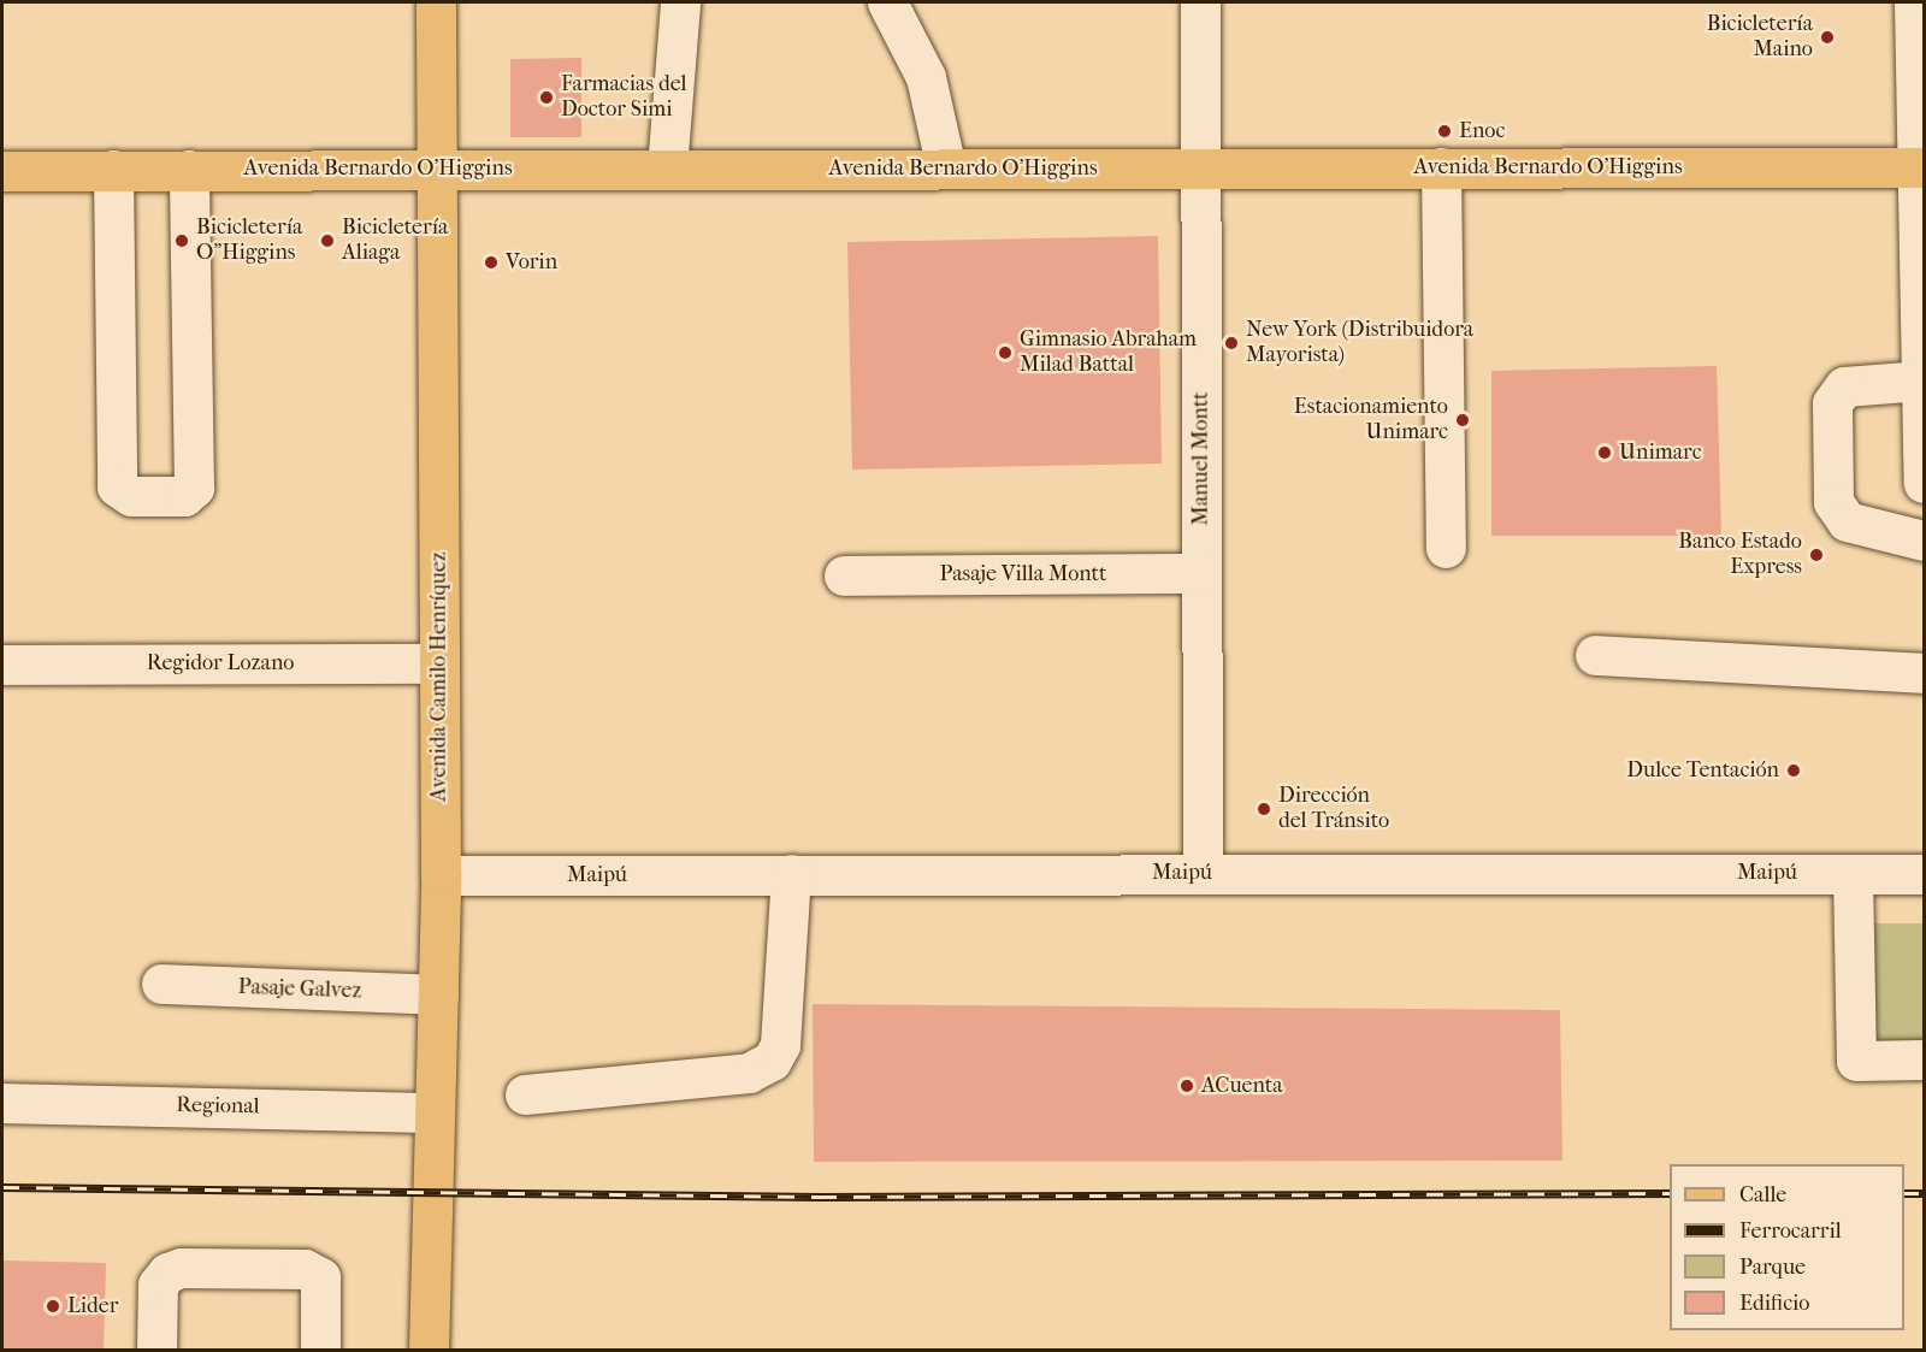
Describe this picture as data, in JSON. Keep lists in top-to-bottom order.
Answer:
{
  "streets": {
    "main road": ["Avenida Bernardo O'Higgins", "Avenida Camilo Henríquez"],
    "street": [
      "Manuel Montt",
      "Pasaje Villa Montt",
      "Regidor Lozano",
      "Maipú",
      "Pasaje Galvez",
      "Regional"
    ]
  },
  "crossings": [
    ["Avenida Bernardo O'Higgins", "Manuel Montt"],
    ["Avenida Bernardo O'Higgins", "Avenida Camilo Henríquez"],
    ["Manuel Montt", "Pasaje Villa Montt"],
    ["Manuel Montt", "Maipú"],
    ["Regidor Lozano", "Avenida Camilo Henríquez"],
    ["Avenida Camilo Henríquez", "Maipú"],
    ["Avenida Camilo Henríquez", "Pasaje Galvez"],
    ["Avenida Camilo Henríquez", "Regional"]
  ],
  "places": [
    "Bicicletería Maino",
    "Farmacias del Doctor Simi",
    "Enoc",
    "Bicicletería O\"Higgins",
    "Bicicletería Aliaga",
    "Vorin",
    "New York (Distribuidora Mayorista)",
    "Gimnasio Abraham Milad Battal",
    "Estacionamiento Unimarc",
    "Unimarc",
    "Banco Estado Express",
    "Dulce Tentación",
    "Dirección del Tránsito",
    "ACuenta",
    "Lider"
  ],
  "legend": [
    "Calle",
    "Ferrocarril",
    "Parque",
    "Edificio"
  ]
}
